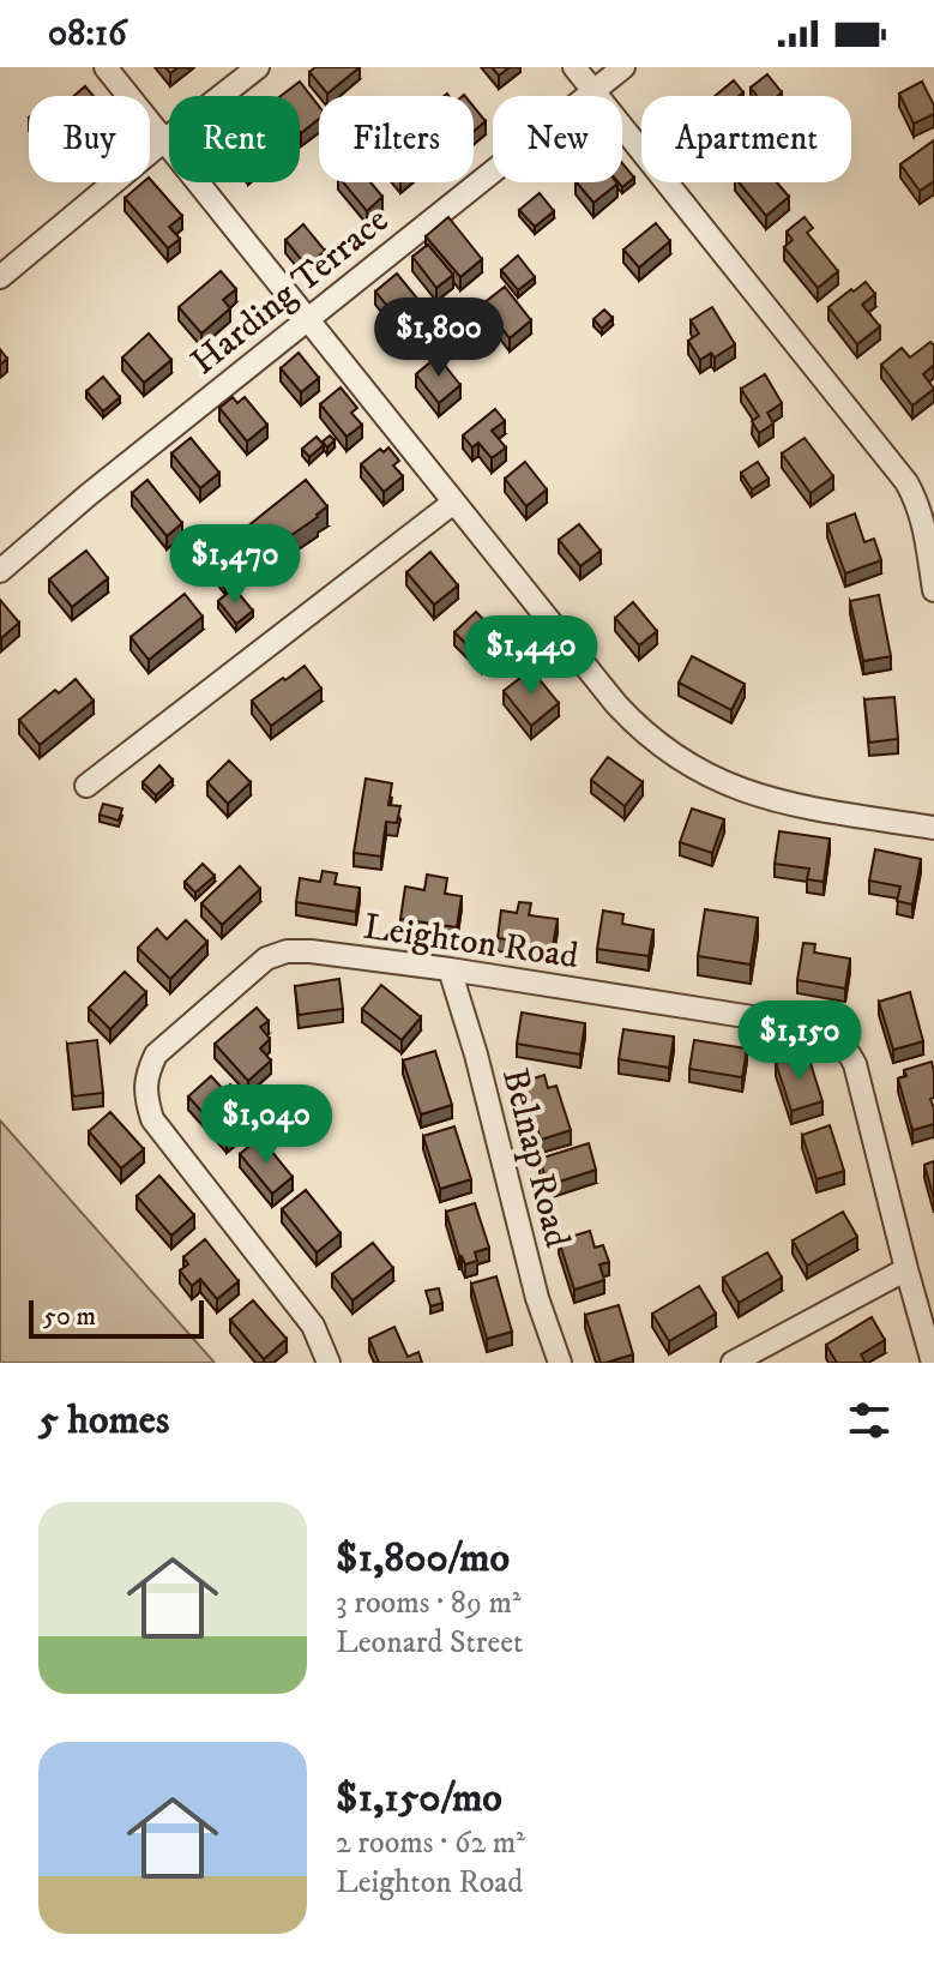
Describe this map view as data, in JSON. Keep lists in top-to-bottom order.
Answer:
{
  "streets": {
    "street": ["Harding Terrace", "Leighton Road", "Belnap Road"]
  },
  "crossings": [
    ["Leighton Road", "Belnap Road"]
  ],
  "scale_bar": "50 m",
  "page": {
    "status": "08:16",
    "chip": [
      "Buy",
      "Rent",
      "Filters",
      "New",
      "Apartment"
    ],
    "price": [
      "$1,800",
      "$1,470",
      "$1,440",
      "$1,150",
      "$1,040"
    ],
    "scale": "50 m",
    "heading": "5 homes",
    "list": [
      {
        "name": "$1,800/mo",
        "note": "3 rooms · 89 m² · Leonard Street"
      },
      {
        "name": "$1,150/mo",
        "note": "2 rooms · 62 m² · Leighton Road"
      }
    ]
  }
}
